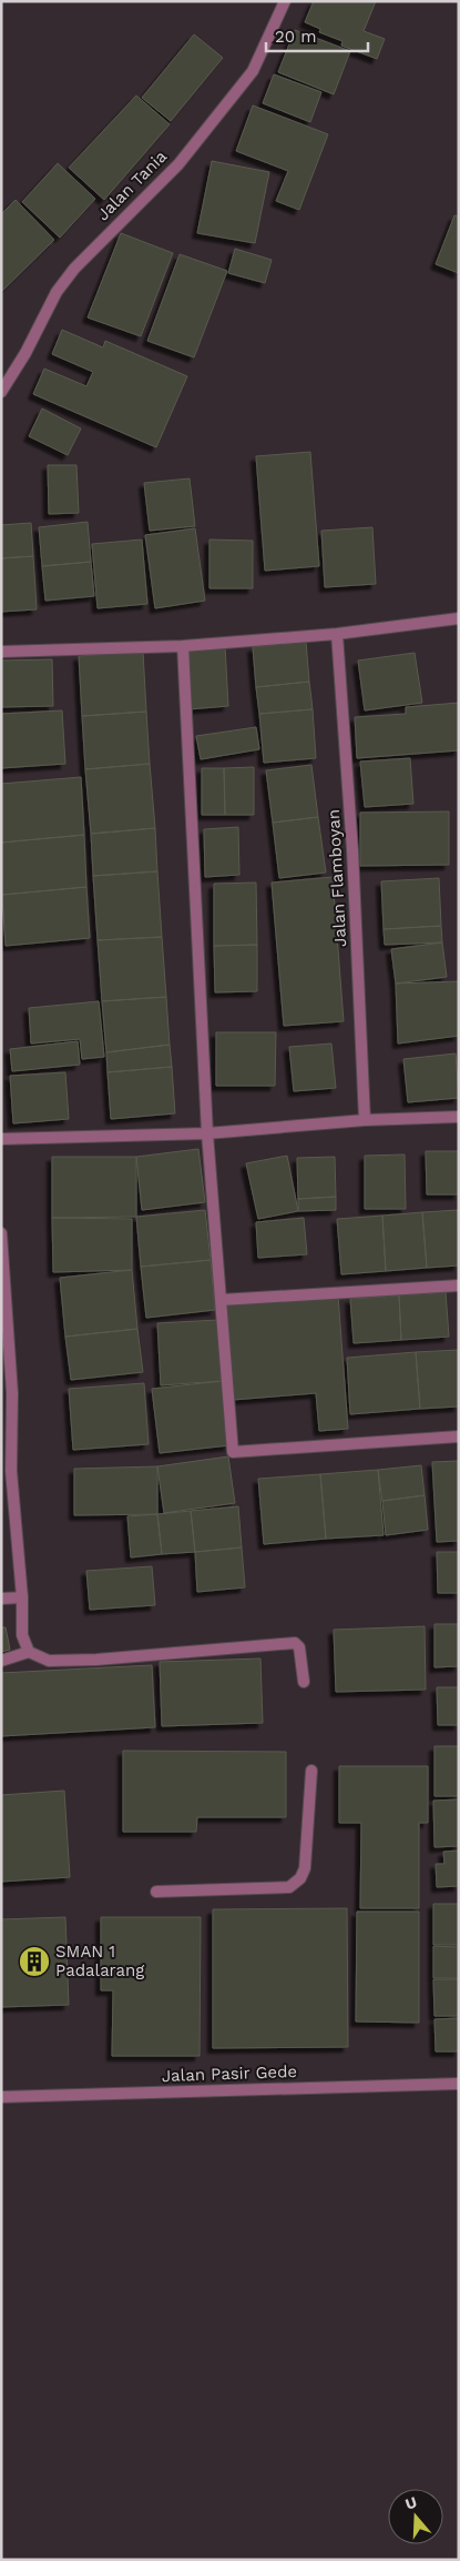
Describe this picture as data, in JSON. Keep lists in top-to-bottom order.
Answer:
{
  "streets": {
    "street": ["Jalan Tania", "Jalan Flamboyan", "Jalan Pasir Gede"]
  },
  "places": {
    "building": ["SMAN 1 Padalarang"]
  },
  "scale_bar": "20 m",
  "north": "top"
}
